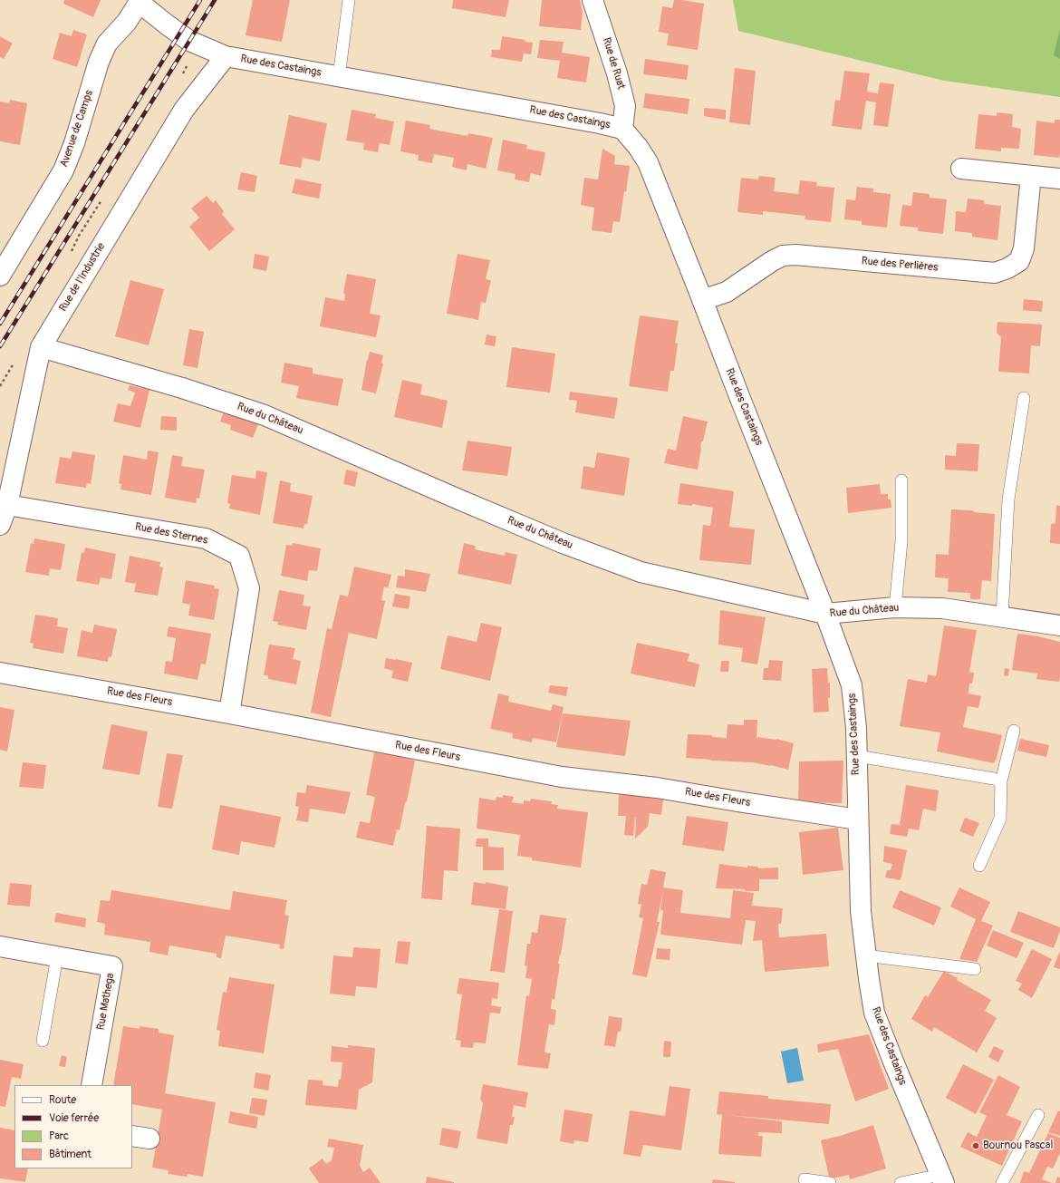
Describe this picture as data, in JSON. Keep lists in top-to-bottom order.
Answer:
{
  "streets": {
    "street": [
      "Rue de Ruat",
      "Rue des Castaings",
      "Avenue de Camps",
      "Rue des Perlières",
      "Rue de l'Industrie",
      "Rue du Château",
      "Rue des Sternes",
      "Rue des Fleurs",
      "Rue Mathega"
    ]
  },
  "crossings": [
    ["Rue de Ruat", "Rue des Castaings"],
    ["Rue des Castaings", "Avenue de Camps"],
    ["Rue des Castaings", "Rue des Perlières"],
    ["Rue des Castaings", "Rue de l'Industrie"],
    ["Rue des Castaings", "Rue du Château"],
    ["Rue des Castaings", "Rue des Fleurs"],
    ["Rue de l'Industrie", "Rue du Château"],
    ["Rue de l'Industrie", "Rue des Sternes"],
    ["Rue des Sternes", "Rue des Fleurs"]
  ],
  "places": ["Bournou Pascal"],
  "legend": [
    "Route",
    "Voie ferrée",
    "Parc",
    "Bâtiment"
  ]
}
